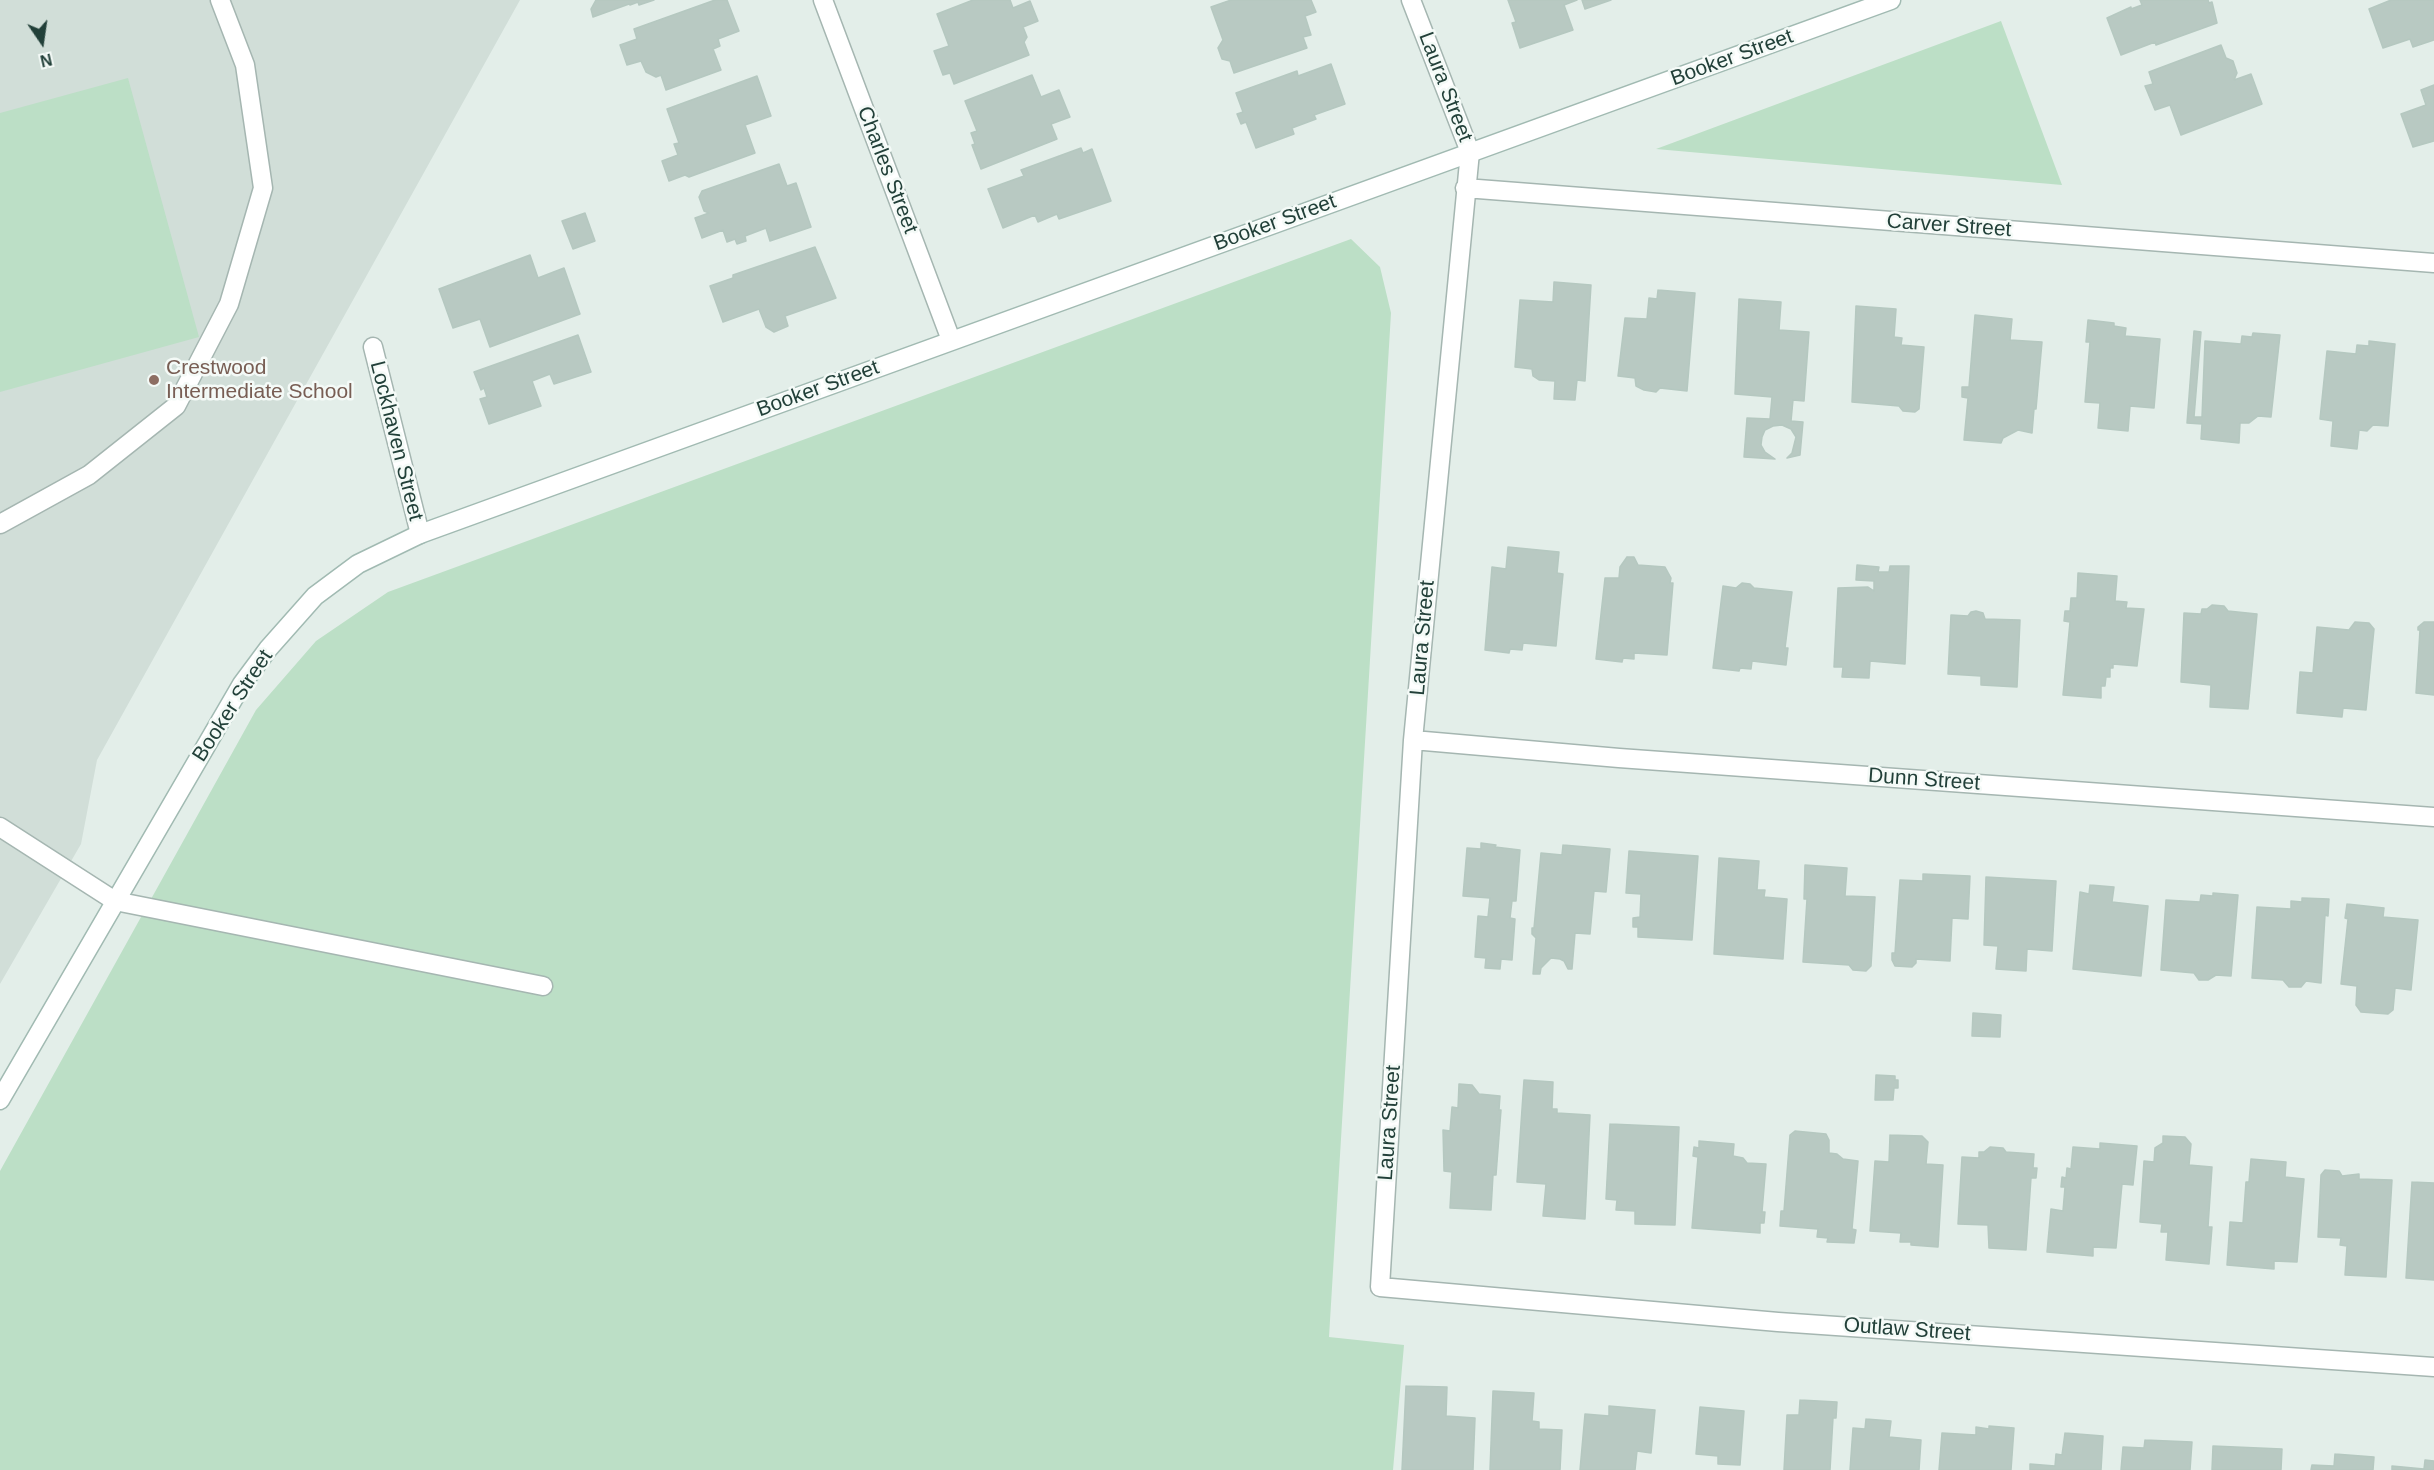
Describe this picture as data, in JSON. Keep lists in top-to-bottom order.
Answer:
{
  "streets": {
    "street": [
      "Booker Street",
      "Laura Street",
      "Charles Street",
      "Carver Street",
      "Lockhaven Street",
      "Dunn Street",
      "Outlaw Street"
    ]
  },
  "crossings": [
    ["Booker Street", "Laura Street"],
    ["Booker Street", "Charles Street"],
    ["Booker Street", "Lockhaven Street"],
    ["Laura Street", "Carver Street"],
    ["Laura Street", "Dunn Street"],
    ["Laura Street", "Outlaw Street"]
  ],
  "places": ["Crestwood Intermediate School"],
  "north": "bottom"
}
